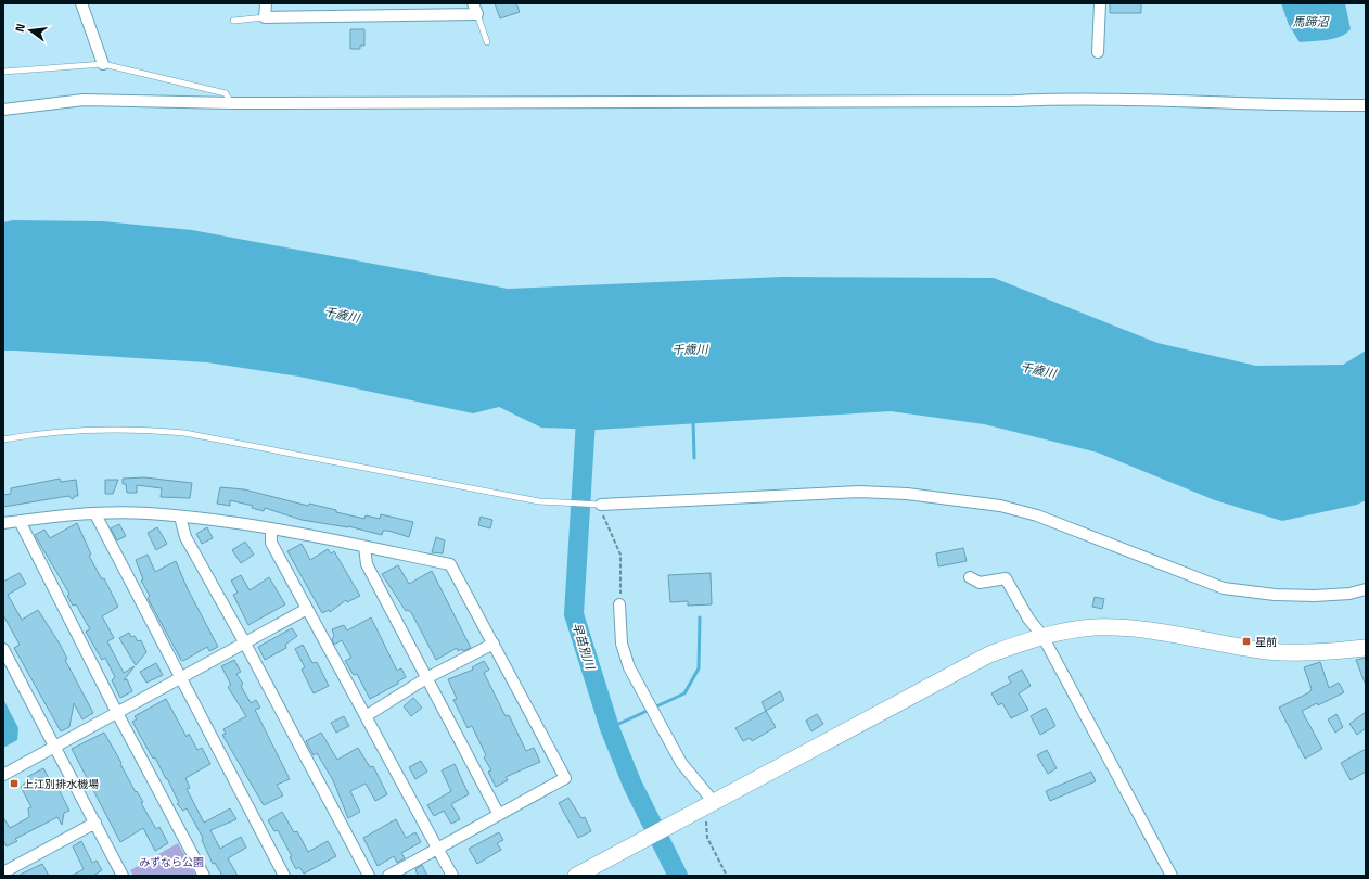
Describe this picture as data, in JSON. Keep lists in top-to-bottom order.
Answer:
{
  "water": ["馬蹄沼", "千歳川", "早苗別川"],
  "parks": ["みずなら公園"],
  "places": {
    "transit": ["星前", "上江別排水機場"]
  },
  "north": "left"
}
